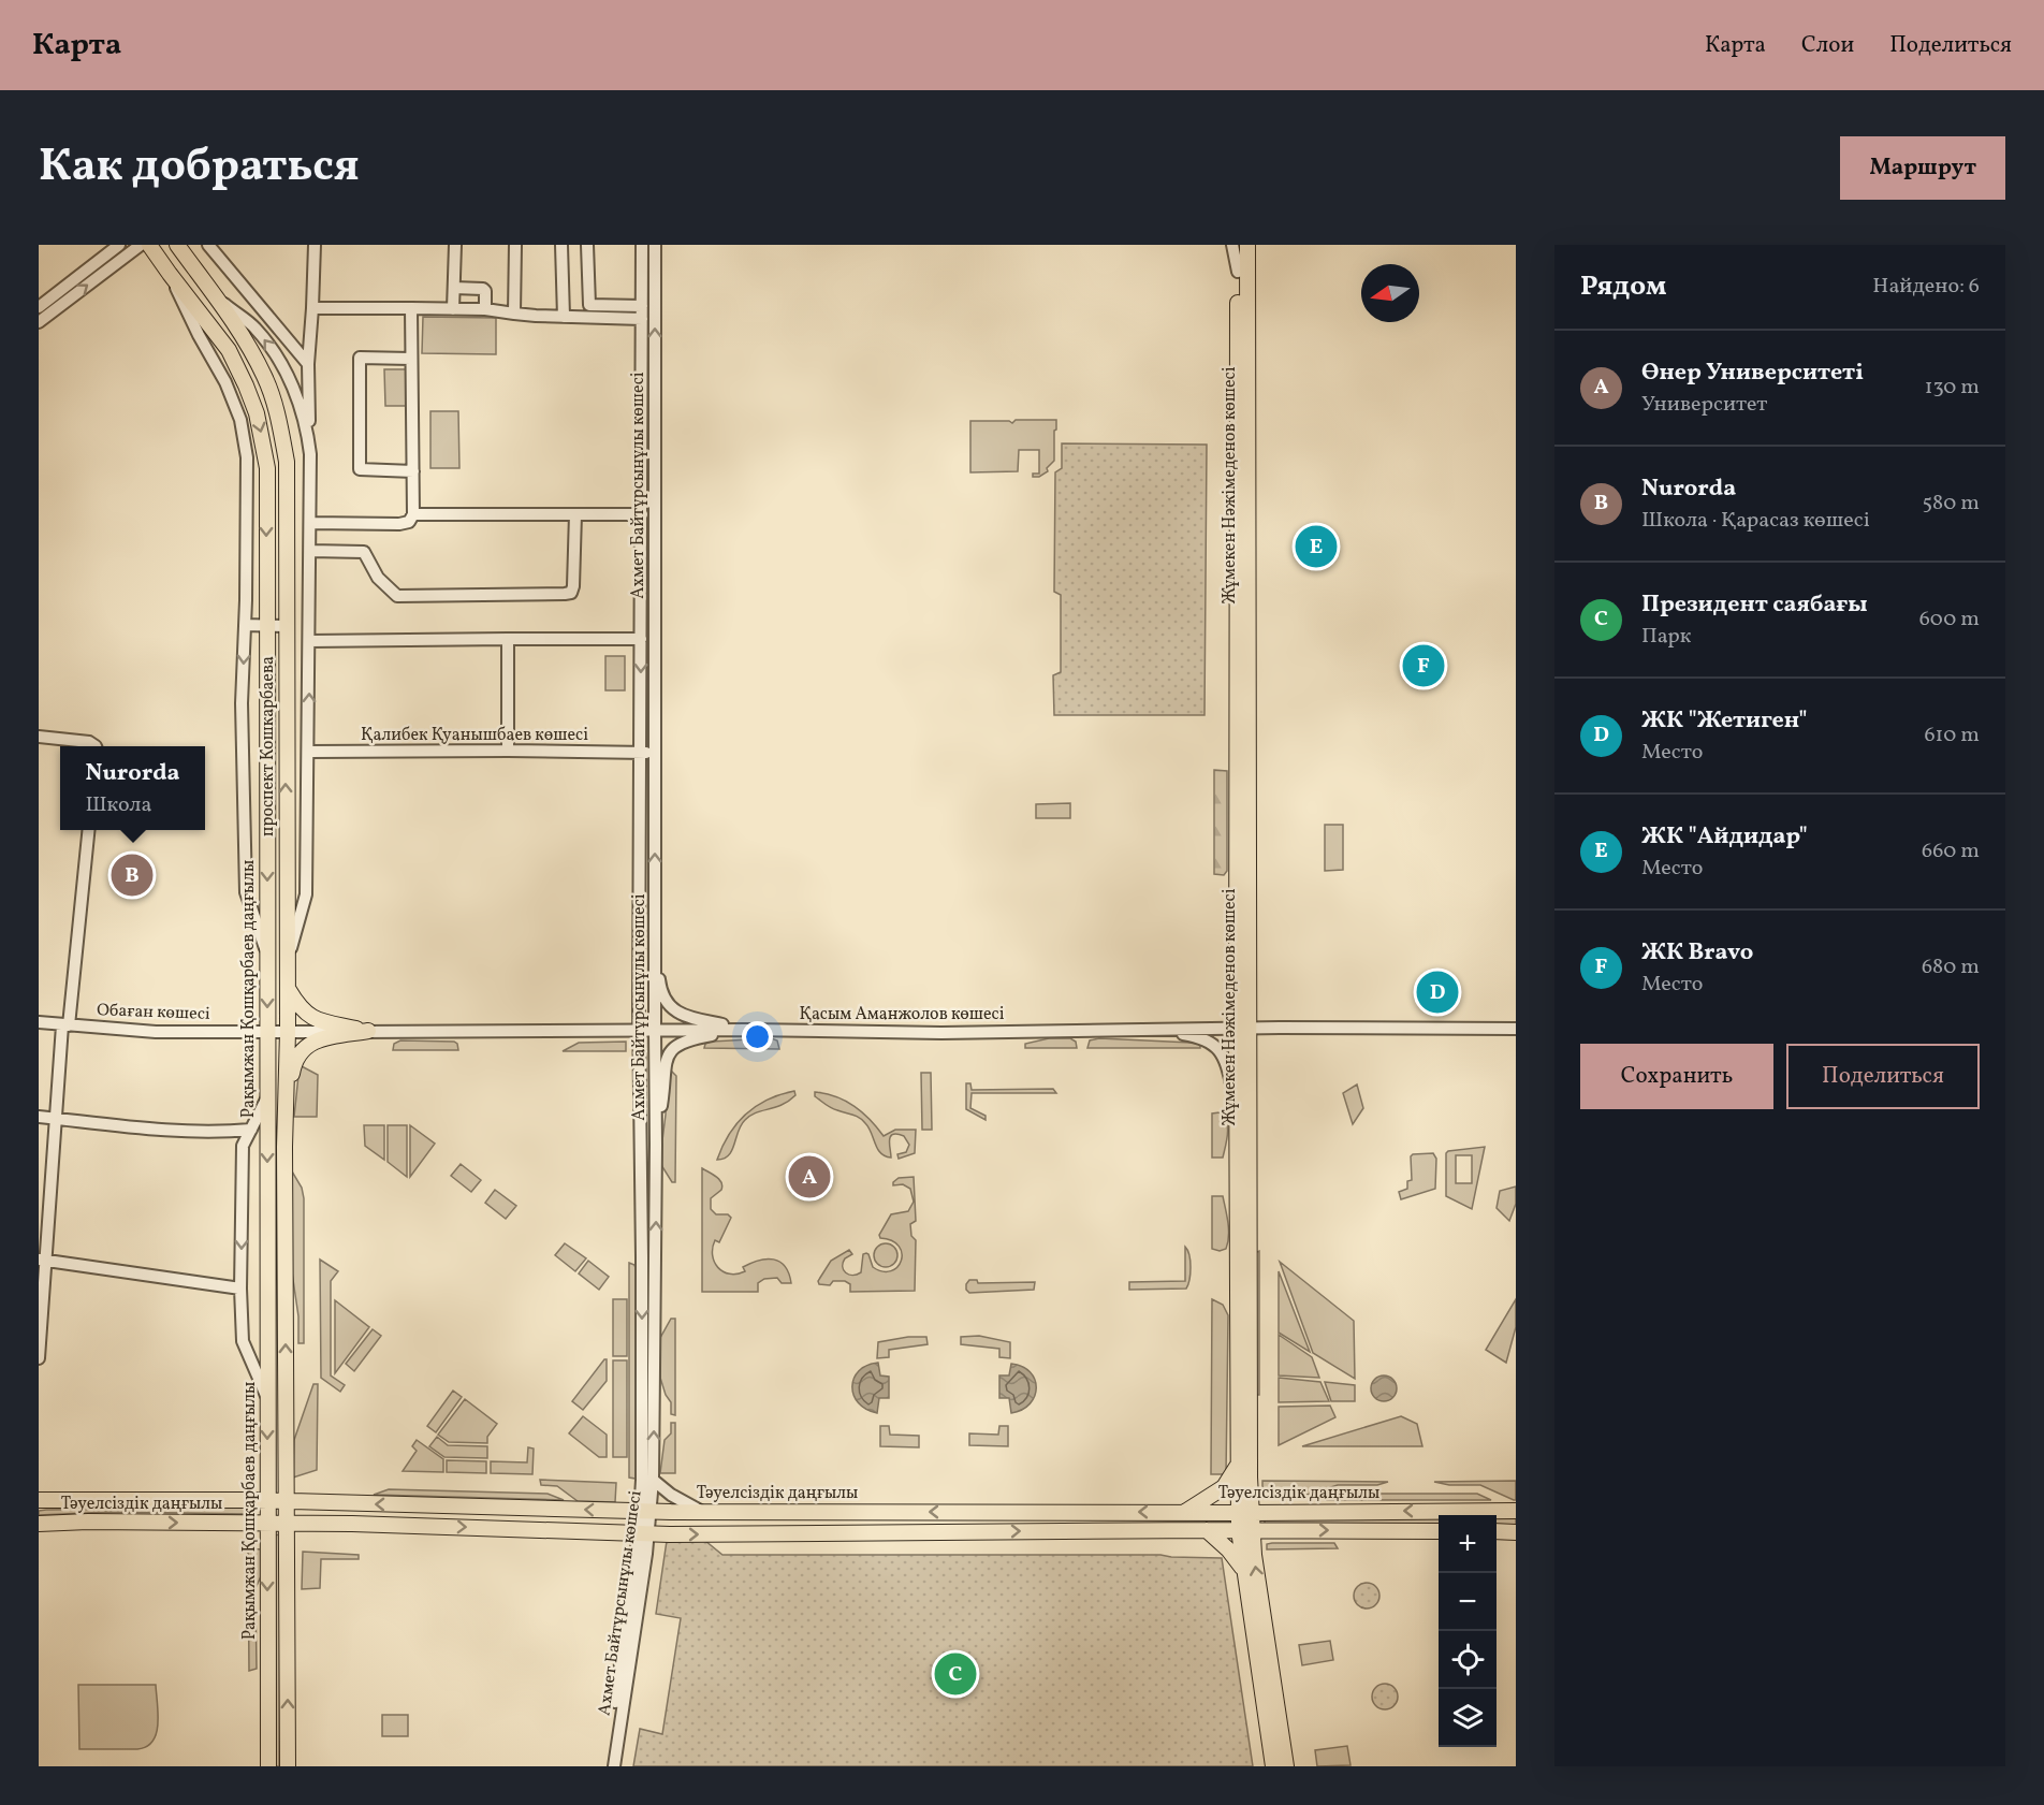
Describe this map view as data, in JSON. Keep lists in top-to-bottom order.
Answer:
{
  "streets": {
    "main road": [
      "Жұмекен Нәжімеденов көшесі",
      "проспект Кошкарбаева",
      "Рақымжан Қошқарбаев даңғылы",
      "Тәуелсіздік даңғылы"
    ],
    "street": [
      "Ахмет Байтұрсынұлы көшесі",
      "Қалибек Қуанышбаев көшесі",
      "Обаған көшесі",
      "Қасым Аманжолов көшесі"
    ]
  },
  "crossings": [
    ["Ахмет Байтұрсынұлы көшесі", "Қалибек Қуанышбаев көшесі"],
    ["Ахмет Байтұрсынұлы көшесі", "Қасым Аманжолов көшесі"],
    ["Ахмет Байтұрсынұлы көшесі", "Тәуелсіздік даңғылы"],
    ["Жұмекен Нәжімеденов көшесі", "Қасым Аманжолов көшесі"],
    ["Жұмекен Нәжімеденов көшесі", "Тәуелсіздік даңғылы"],
    ["проспект Кошкарбаева", "Рақымжан Қошқарбаев даңғылы"],
    ["проспект Кошкарбаева", "Обаған көшесі"],
    ["проспект Кошкарбаева", "Қасым Аманжолов көшесі"],
    ["Рақымжан Қошқарбаев даңғылы", "Обаған көшесі"],
    ["Рақымжан Қошқарбаев даңғылы", "Тәуелсіздік даңғылы"],
    ["Обаған көшесі", "Қасым Аманжолов көшесі"]
  ],
  "one_way": ["проспект Кошкарбаева"],
  "north": "left",
  "page": {
    "header": "Карта",
    "nav": ["Карта", "Слои", "Поделиться"],
    "title": "Как добраться",
    "buttons": [
      "Маршрут",
      ["Сохранить", "Поделиться"]
    ],
    "heading": ["Рядом", "Найдено: 6"],
    "list": [
      {
        "mark": "A",
        "name": "Өнер Университеті",
        "note": "Университет",
        "value": "130 m"
      },
      {
        "mark": "B",
        "name": "Nurorda",
        "note": "Школа · Қарасаз көшесі",
        "value": "580 m"
      },
      {
        "mark": "C",
        "name": "Президент саябағы",
        "note": "Парк",
        "value": "600 m"
      },
      {
        "mark": "D",
        "name": "ЖК \"Жетиген\"",
        "note": "Место",
        "value": "610 m"
      },
      {
        "mark": "E",
        "name": "ЖК \"Айдидар\"",
        "note": "Место",
        "value": "660 m"
      },
      {
        "mark": "F",
        "name": "ЖК Bravo",
        "note": "Место",
        "value": "680 m"
      }
    ],
    "pins": [
      "E",
      "F",
      "B",
      "D",
      "A",
      "C"
    ],
    "popup": ["Nurorda", "Школа"],
    "map_buttons": ["+", "−"]
  }
}
